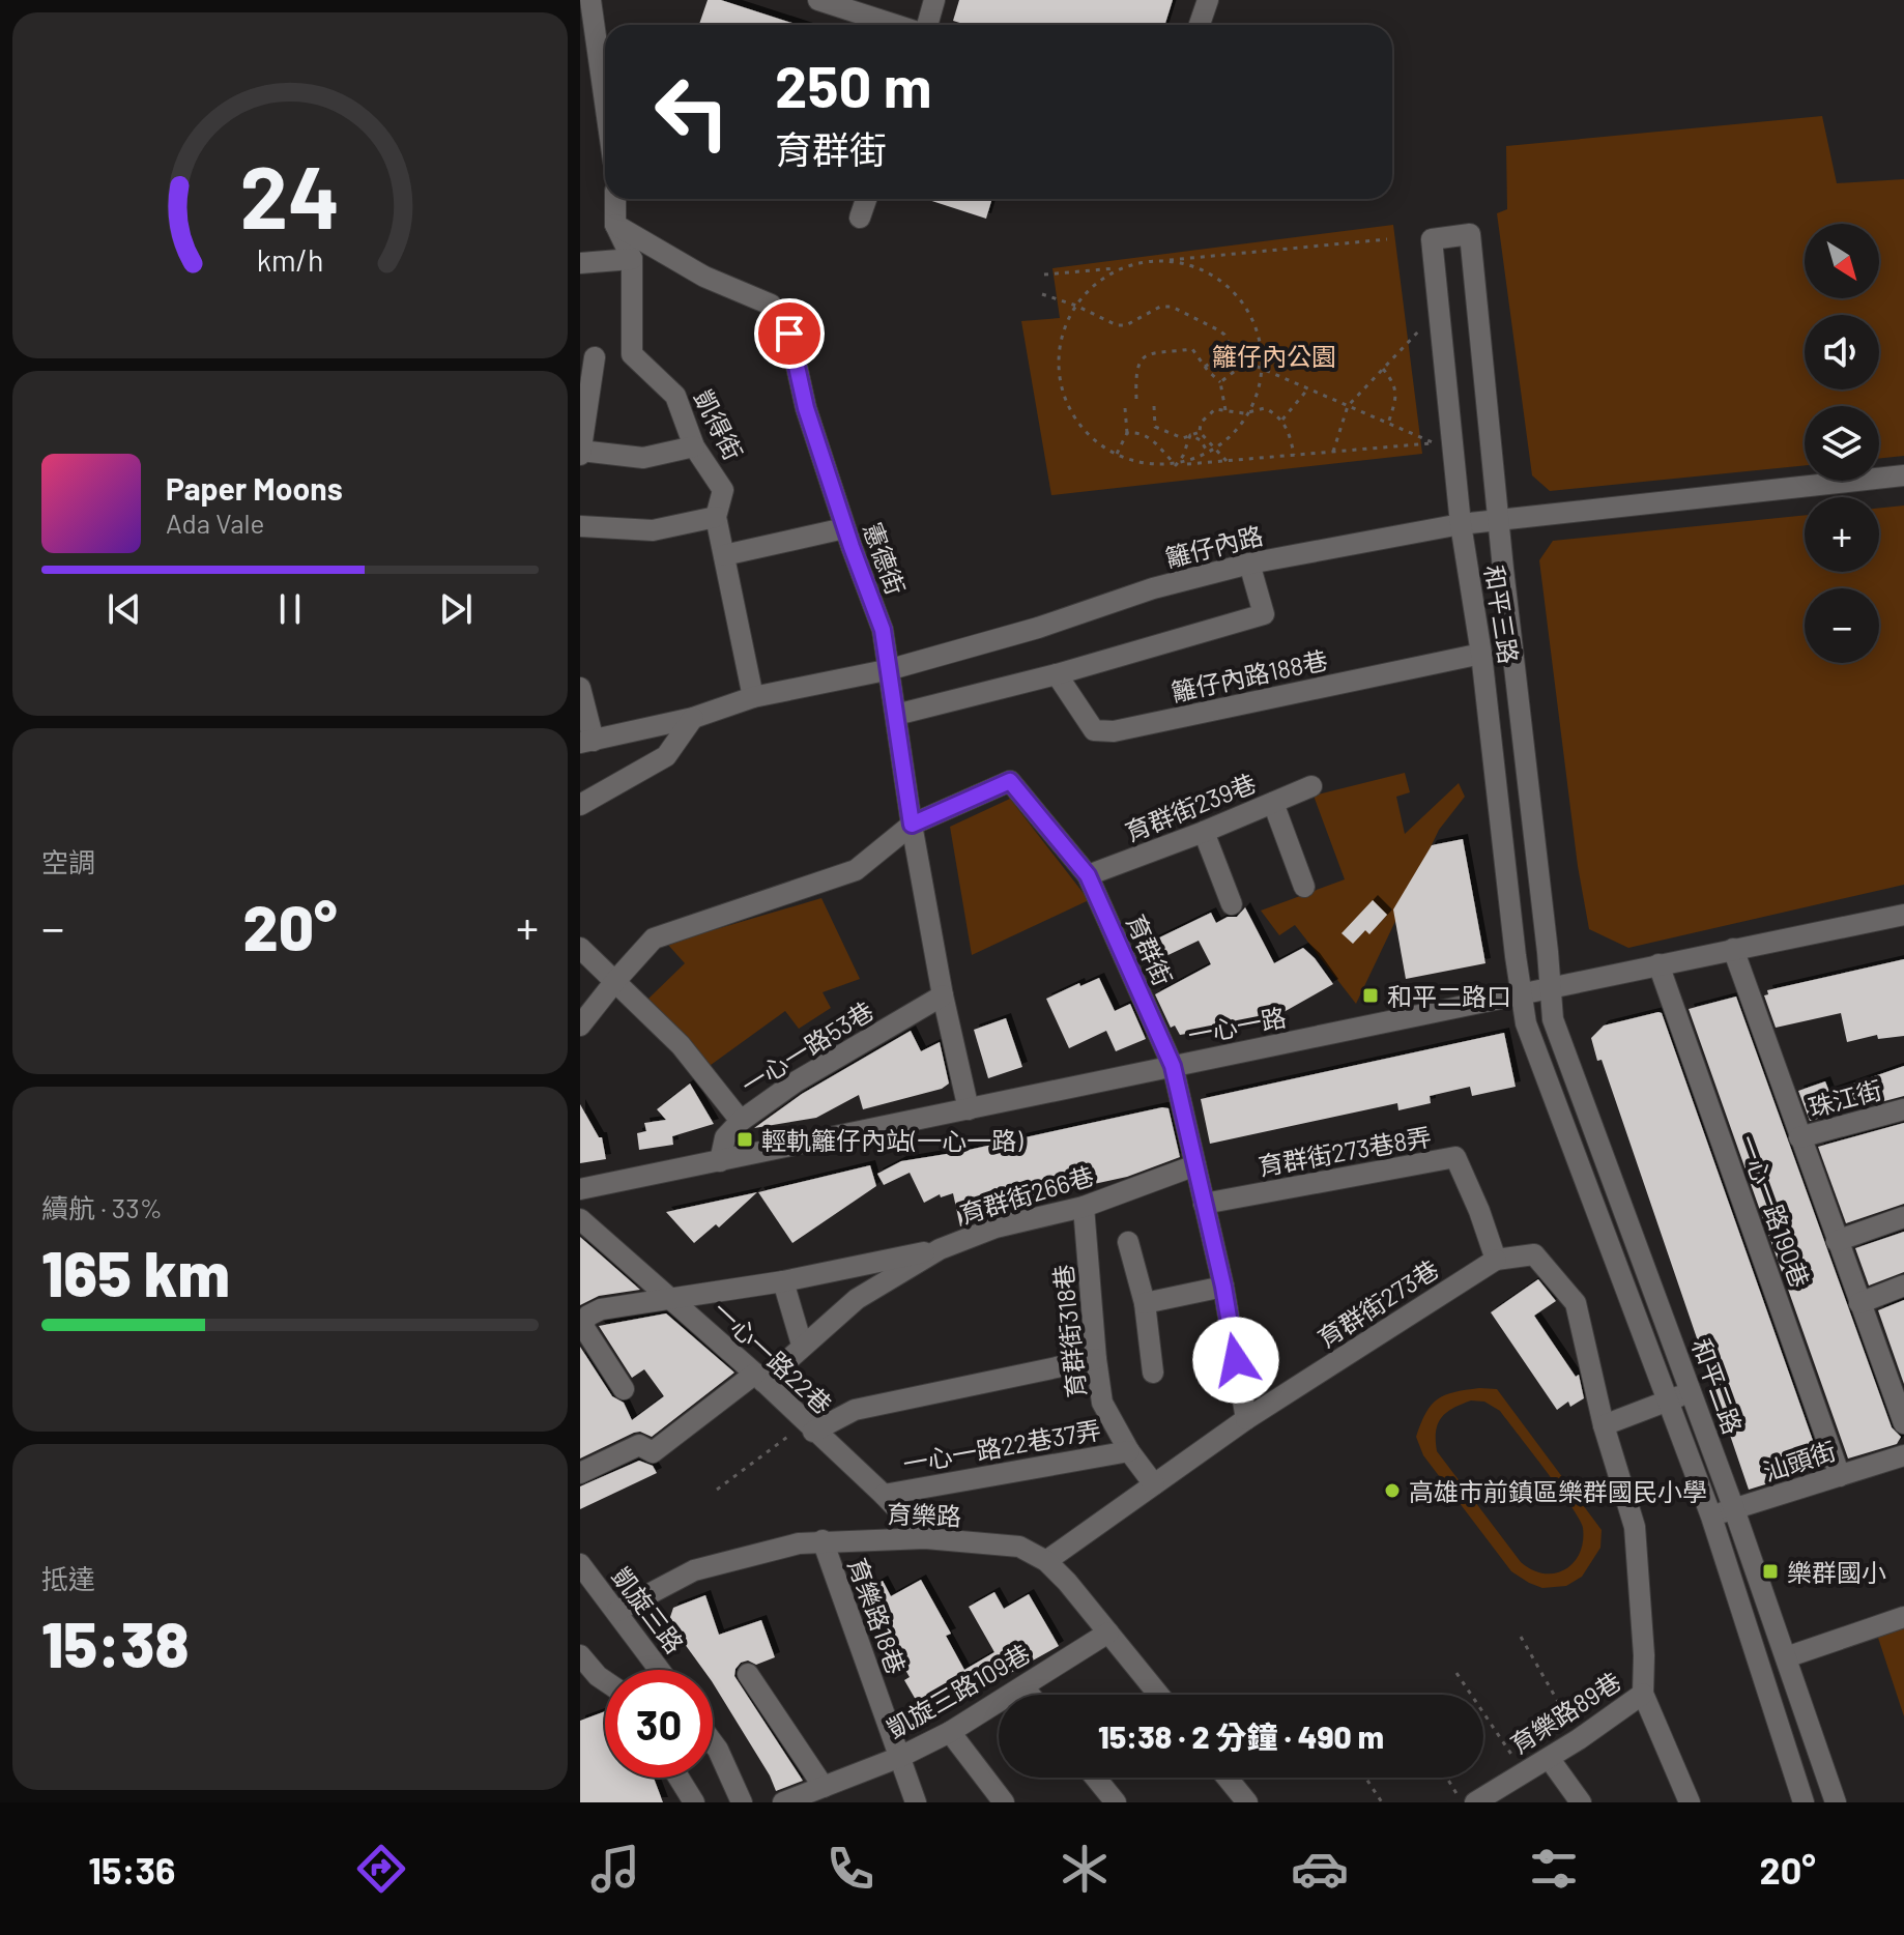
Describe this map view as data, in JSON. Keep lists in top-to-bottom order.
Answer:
{
  "streets": {
    "street": [
      "凱得街",
      "籬仔內路",
      "憲德街",
      "和平三路",
      "籬仔內路188巷",
      "育群街239巷",
      "育群街",
      "一心一路",
      "一心一路53巷",
      "珠江街",
      "育群街273巷8弄",
      "育群街266巷",
      "一心一路190巷",
      "育群街273巷",
      "育群街318巷",
      "一心一路22巷",
      "和平二路",
      "一心一路22巷37弄",
      "汕頭街",
      "育樂路",
      "凱旋三路",
      "育樂路18巷",
      "凱旋三路109巷",
      "育樂路89巷"
    ]
  },
  "crossings": [
    ["凱得街", "籬仔內路"],
    ["籬仔內路", "憲德街"],
    ["籬仔內路", "和平三路"],
    ["籬仔內路", "籬仔內路188巷"],
    ["憲德街", "籬仔內路188巷"],
    ["憲德街", "育群街"],
    ["憲德街", "一心一路"],
    ["憲德街", "一心一路53巷"],
    ["和平三路", "籬仔內路188巷"],
    ["和平三路", "一心一路"],
    ["和平三路", "和平二路"],
    ["育群街239巷", "育群街"],
    ["育群街", "一心一路"],
    ["育群街", "育群街273巷8弄"],
    ["育群街", "育群街266巷"],
    ["育群街", "育群街273巷"],
    ["一心一路", "一心一路53巷"],
    ["一心一路", "一心一路190巷"],
    ["一心一路", "和平二路"],
    ["育群街273巷8弄", "育群街273巷"],
    ["育群街266巷", "育群街318巷"],
    ["育群街266巷", "一心一路22巷"],
    ["一心一路190巷", "汕頭街"],
    ["育群街318巷", "一心一路22巷37弄"],
    ["一心一路22巷", "一心一路22巷37弄"],
    ["一心一路22巷", "育樂路"],
    ["和平二路", "汕頭街"],
    ["育樂路", "凱旋三路"],
    ["育樂路", "育樂路18巷"],
    ["育樂路", "凱旋三路109巷"],
    ["育樂路18巷", "凱旋三路109巷"]
  ],
  "parks": ["籬仔內公園"],
  "places": {
    "transit": ["和平二路口", "輕軌籬仔內站(一心一路)", "樂群國小"],
    "other": ["高雄市前鎮區樂群國民小學"]
  },
  "north": "bottom right",
  "page": {
    "turn": ["250 m", "育群街"],
    "map_buttons": ["+", "−"],
    "song": ["Paper Moons", "Ada Vale"],
    "tile": [
      "空調",
      ["續航 · 33%", "165 km"],
      ["抵達", "15:38"]
    ],
    "heat": ["−", "20°", "+"],
    "limit": "30",
    "trip": "15:38 · 2 分鐘 · 490 m",
    "tabs": ["15:36", "20°"],
    "gauge": ["24", "km/h"]
  }
}
